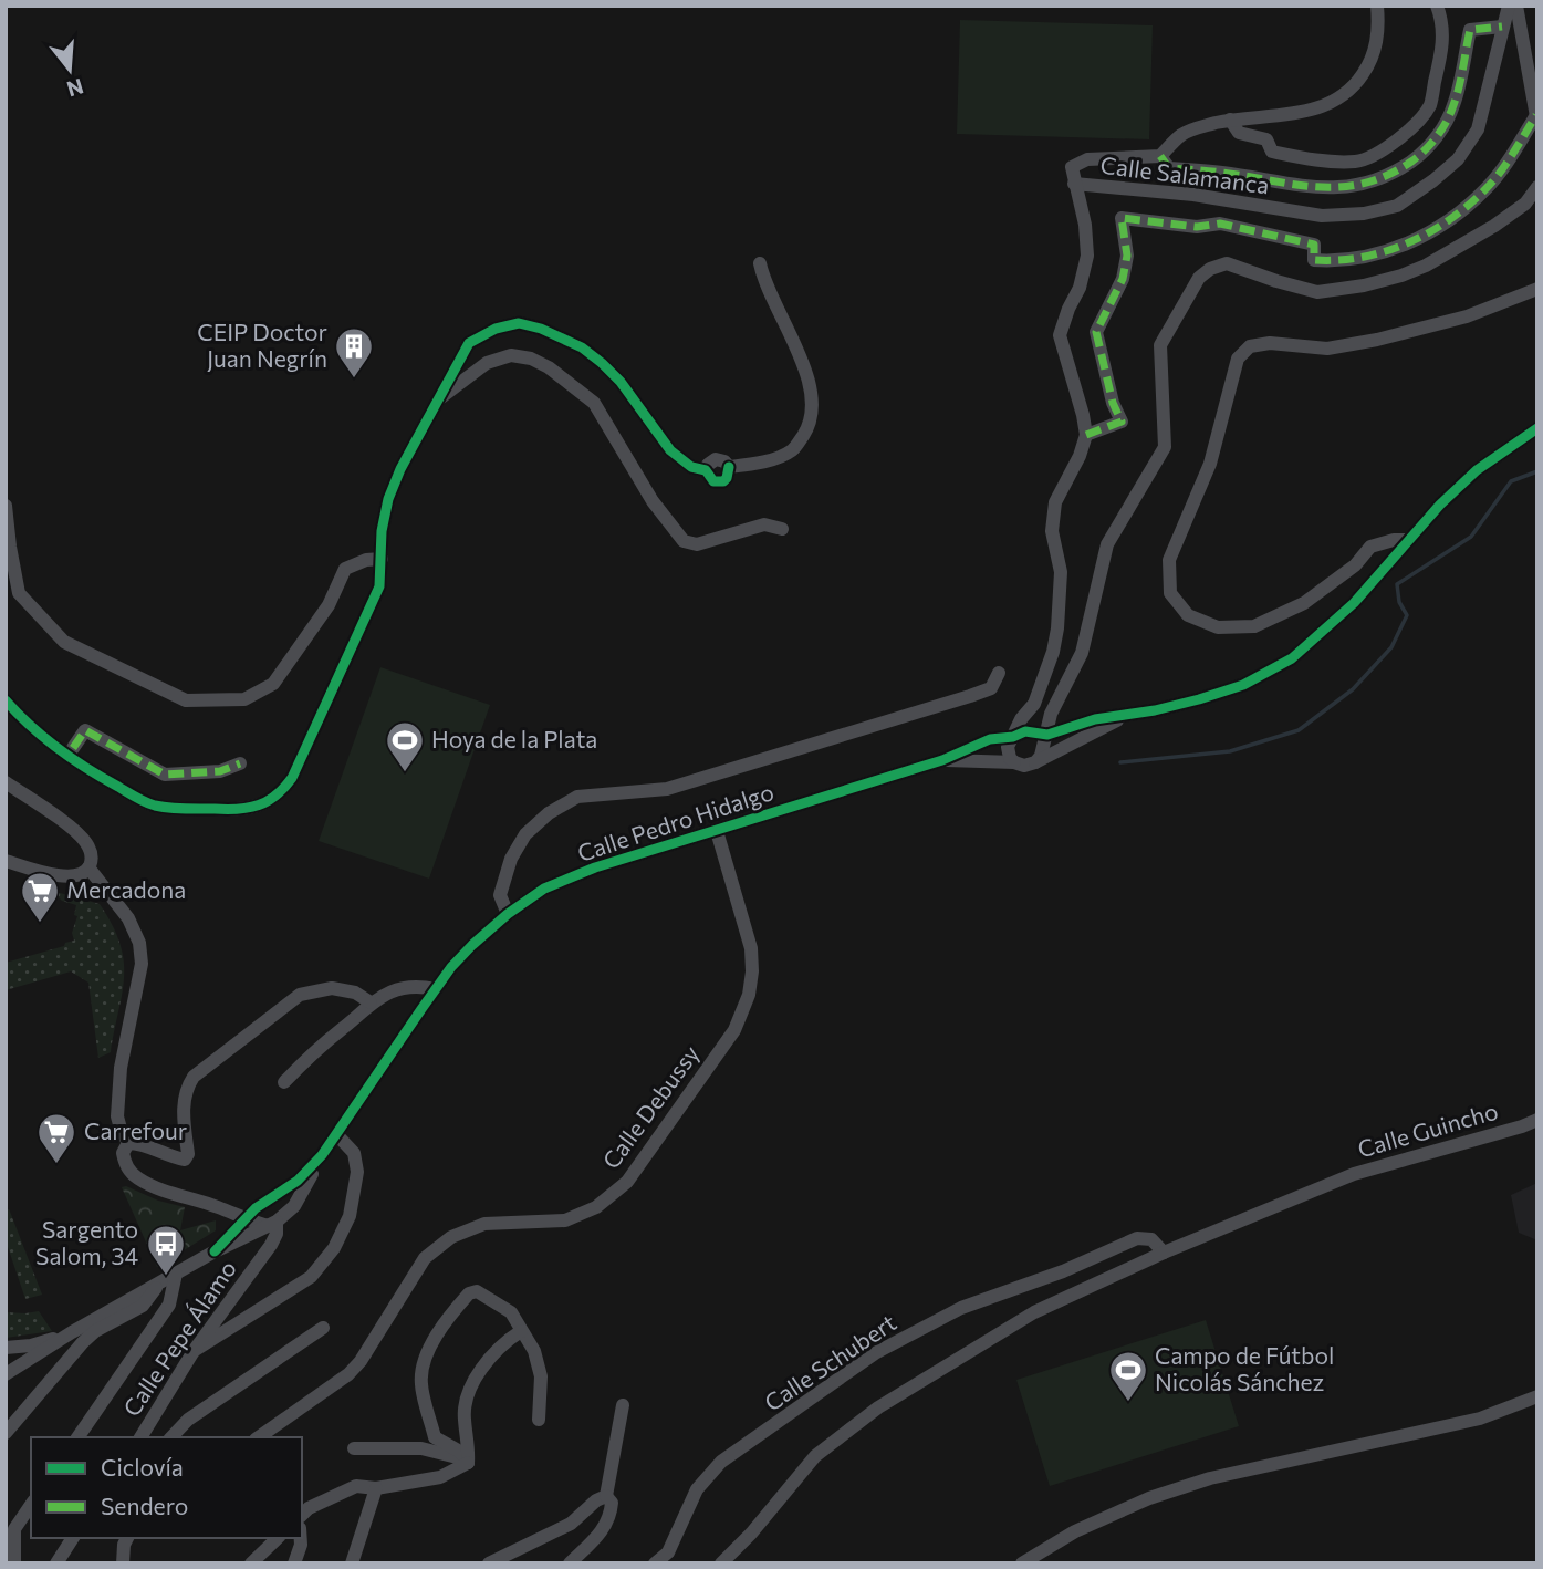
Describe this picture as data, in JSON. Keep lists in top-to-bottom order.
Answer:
{
  "streets": {
    "street": [
      "Calle Salamanca",
      "Calle Pedro Hidalgo",
      "Calle Debussy",
      "Calle Guincho",
      "Calle Pepe Álamo",
      "Calle Schubert"
    ]
  },
  "crossings": [
    ["Calle Pedro Hidalgo", "Calle Debussy"],
    ["Calle Pedro Hidalgo", "Calle Pepe Álamo"],
    ["Calle Guincho", "Calle Schubert"]
  ],
  "places": {
    "building": ["CEIP Doctor Juan Negrín"],
    "sports": ["Hoya de la Plata", "Campo de Fútbol Nicolás Sánchez"],
    "supermarket": ["Mercadona", "Carrefour"],
    "bus stop": ["Sargento Salom, 34"]
  },
  "legend": ["Ciclovía", "Sendero"],
  "north": "bottom"
}
